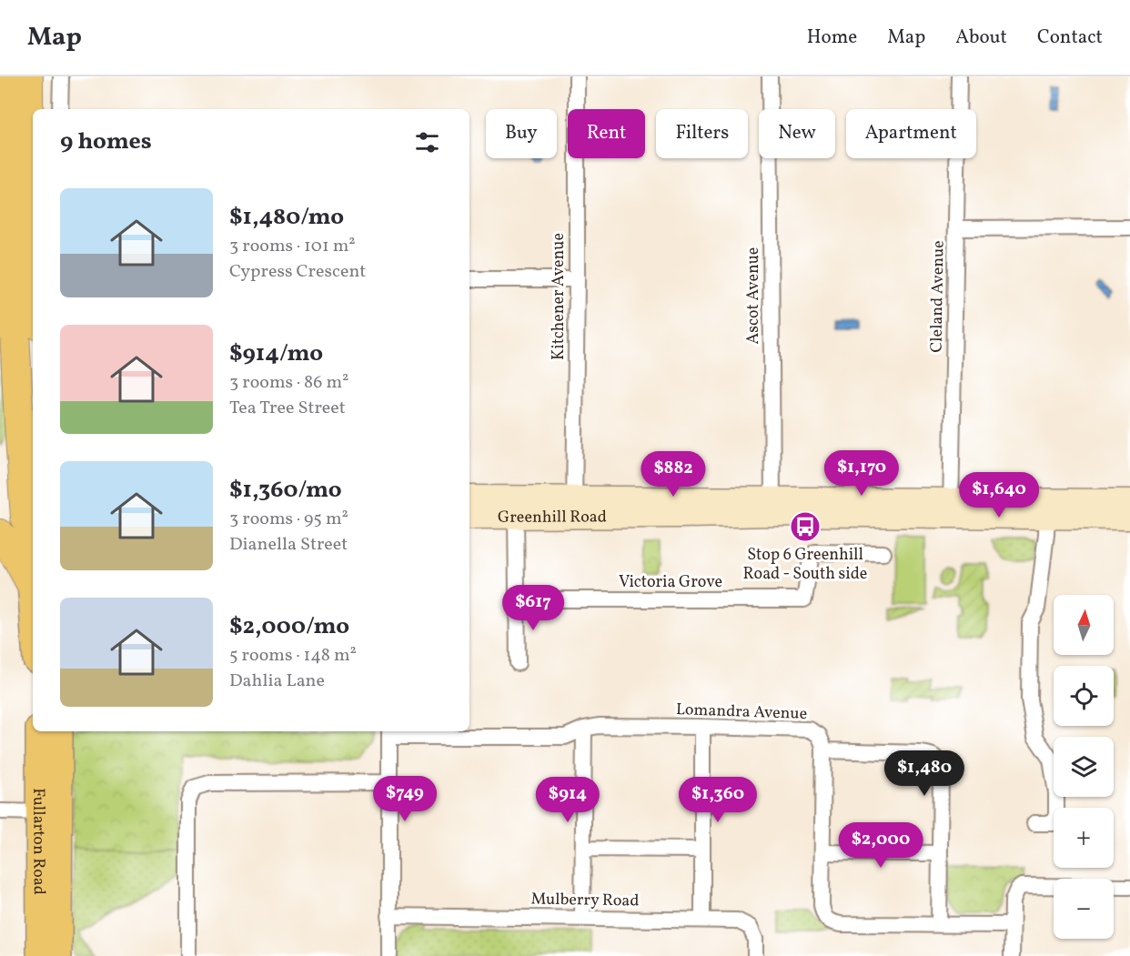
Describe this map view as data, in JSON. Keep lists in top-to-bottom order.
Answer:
{
  "streets": {
    "main road": ["Greenhill Road", "Fullarton Road"],
    "street": [
      "Ascot Avenue",
      "Kitchener Avenue",
      "Cleland Avenue",
      "Victoria Grove",
      "Lomandra Avenue",
      "Mulberry Road"
    ]
  },
  "crossings": [
    ["Ascot Avenue", "Greenhill Road"],
    ["Kitchener Avenue", "Greenhill Road"],
    ["Cleland Avenue", "Greenhill Road"]
  ],
  "places": {
    "bus stop": ["Stop 6 Greenhill Road - South side"]
  },
  "north": "top",
  "page": {
    "header": "Map",
    "nav": [
      "Home",
      "Map",
      "About",
      "Contact"
    ],
    "chip": [
      "Buy",
      "Rent",
      "Filters",
      "New",
      "Apartment"
    ],
    "heading": "9 homes",
    "list": [
      {
        "name": "$1,480/mo",
        "note": "3 rooms · 101 m² · Cypress Crescent"
      },
      {
        "name": "$914/mo",
        "note": "3 rooms · 86 m² · Tea Tree Street"
      },
      {
        "name": "$1,360/mo",
        "note": "3 rooms · 95 m² · Dianella Street"
      },
      {
        "name": "$2,000/mo",
        "note": "5 rooms · 148 m² · Dahlia Lane"
      }
    ],
    "price": [
      "$1,170",
      "$882",
      "$1,640",
      "$617",
      "$1,480",
      "$749",
      "$914",
      "$1,360",
      "$2,000"
    ],
    "map_buttons": ["+", "−"]
  }
}
